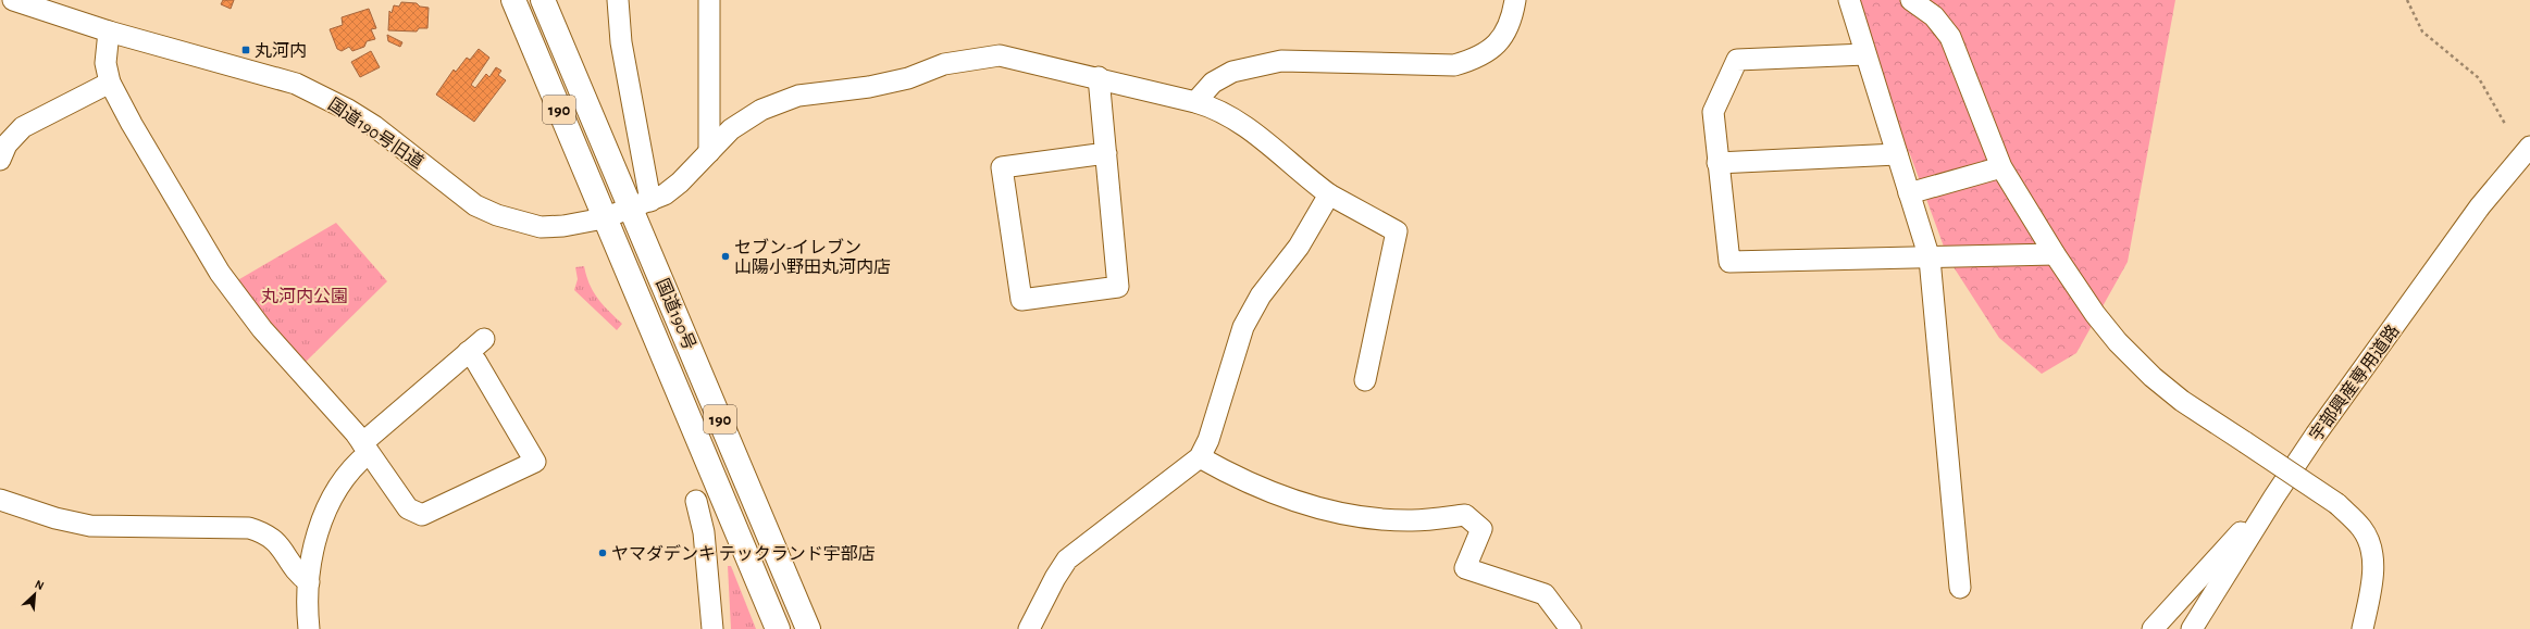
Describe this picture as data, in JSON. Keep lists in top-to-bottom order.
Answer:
{
  "streets": {
    "highway": ["190", "国道190号"],
    "street": ["国道190号旧道", "宇部興産専用道路"]
  },
  "crossings": [
    ["国道190号旧道", "国道190号"]
  ],
  "parks": ["丸河内公園"],
  "places": {
    "transit": ["丸河内"],
    "other": ["セブン-イレブン 山陽小野田丸河内店", "ヤマダデンキ テックランド宇部店"]
  },
  "north": "top right"
}
